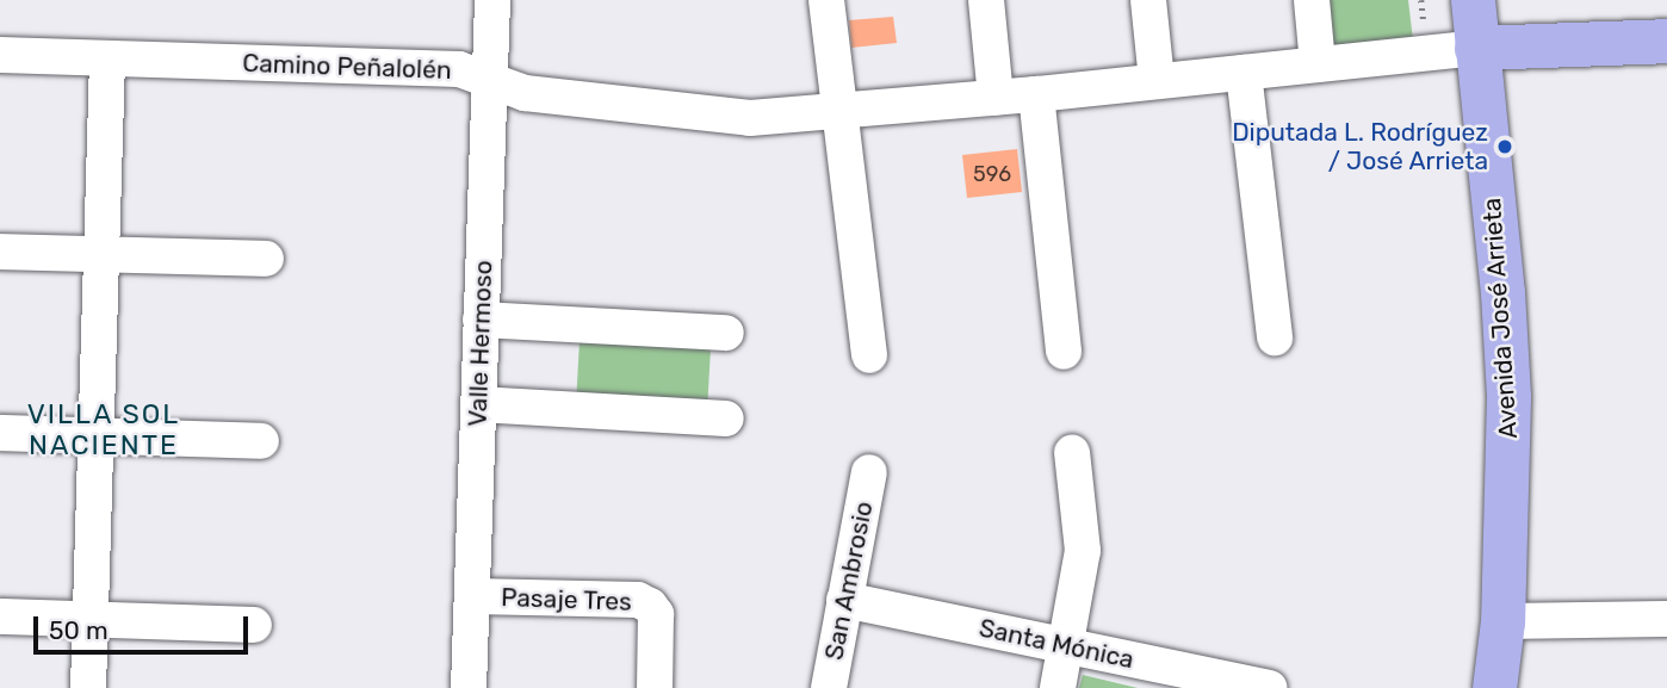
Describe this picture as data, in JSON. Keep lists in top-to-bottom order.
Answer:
{
  "streets": {
    "main road": ["Avenida José Arrieta"],
    "street": [
      "Camino Peñalolén",
      "Valle Hermoso",
      "San Ambrosio",
      "Pasaje Tres",
      "Santa Mónica"
    ]
  },
  "crossings": [
    ["Camino Peñalolén", "Avenida José Arrieta"],
    ["Camino Peñalolén", "Valle Hermoso"],
    ["Valle Hermoso", "Pasaje Tres"],
    ["San Ambrosio", "Santa Mónica"]
  ],
  "districts": ["VILLA SOL NACIENTE"],
  "places": ["Diputada L. Rodríguez / José Arrieta"],
  "house_numbers": ["596"],
  "scale_bar": "50 m"
}
